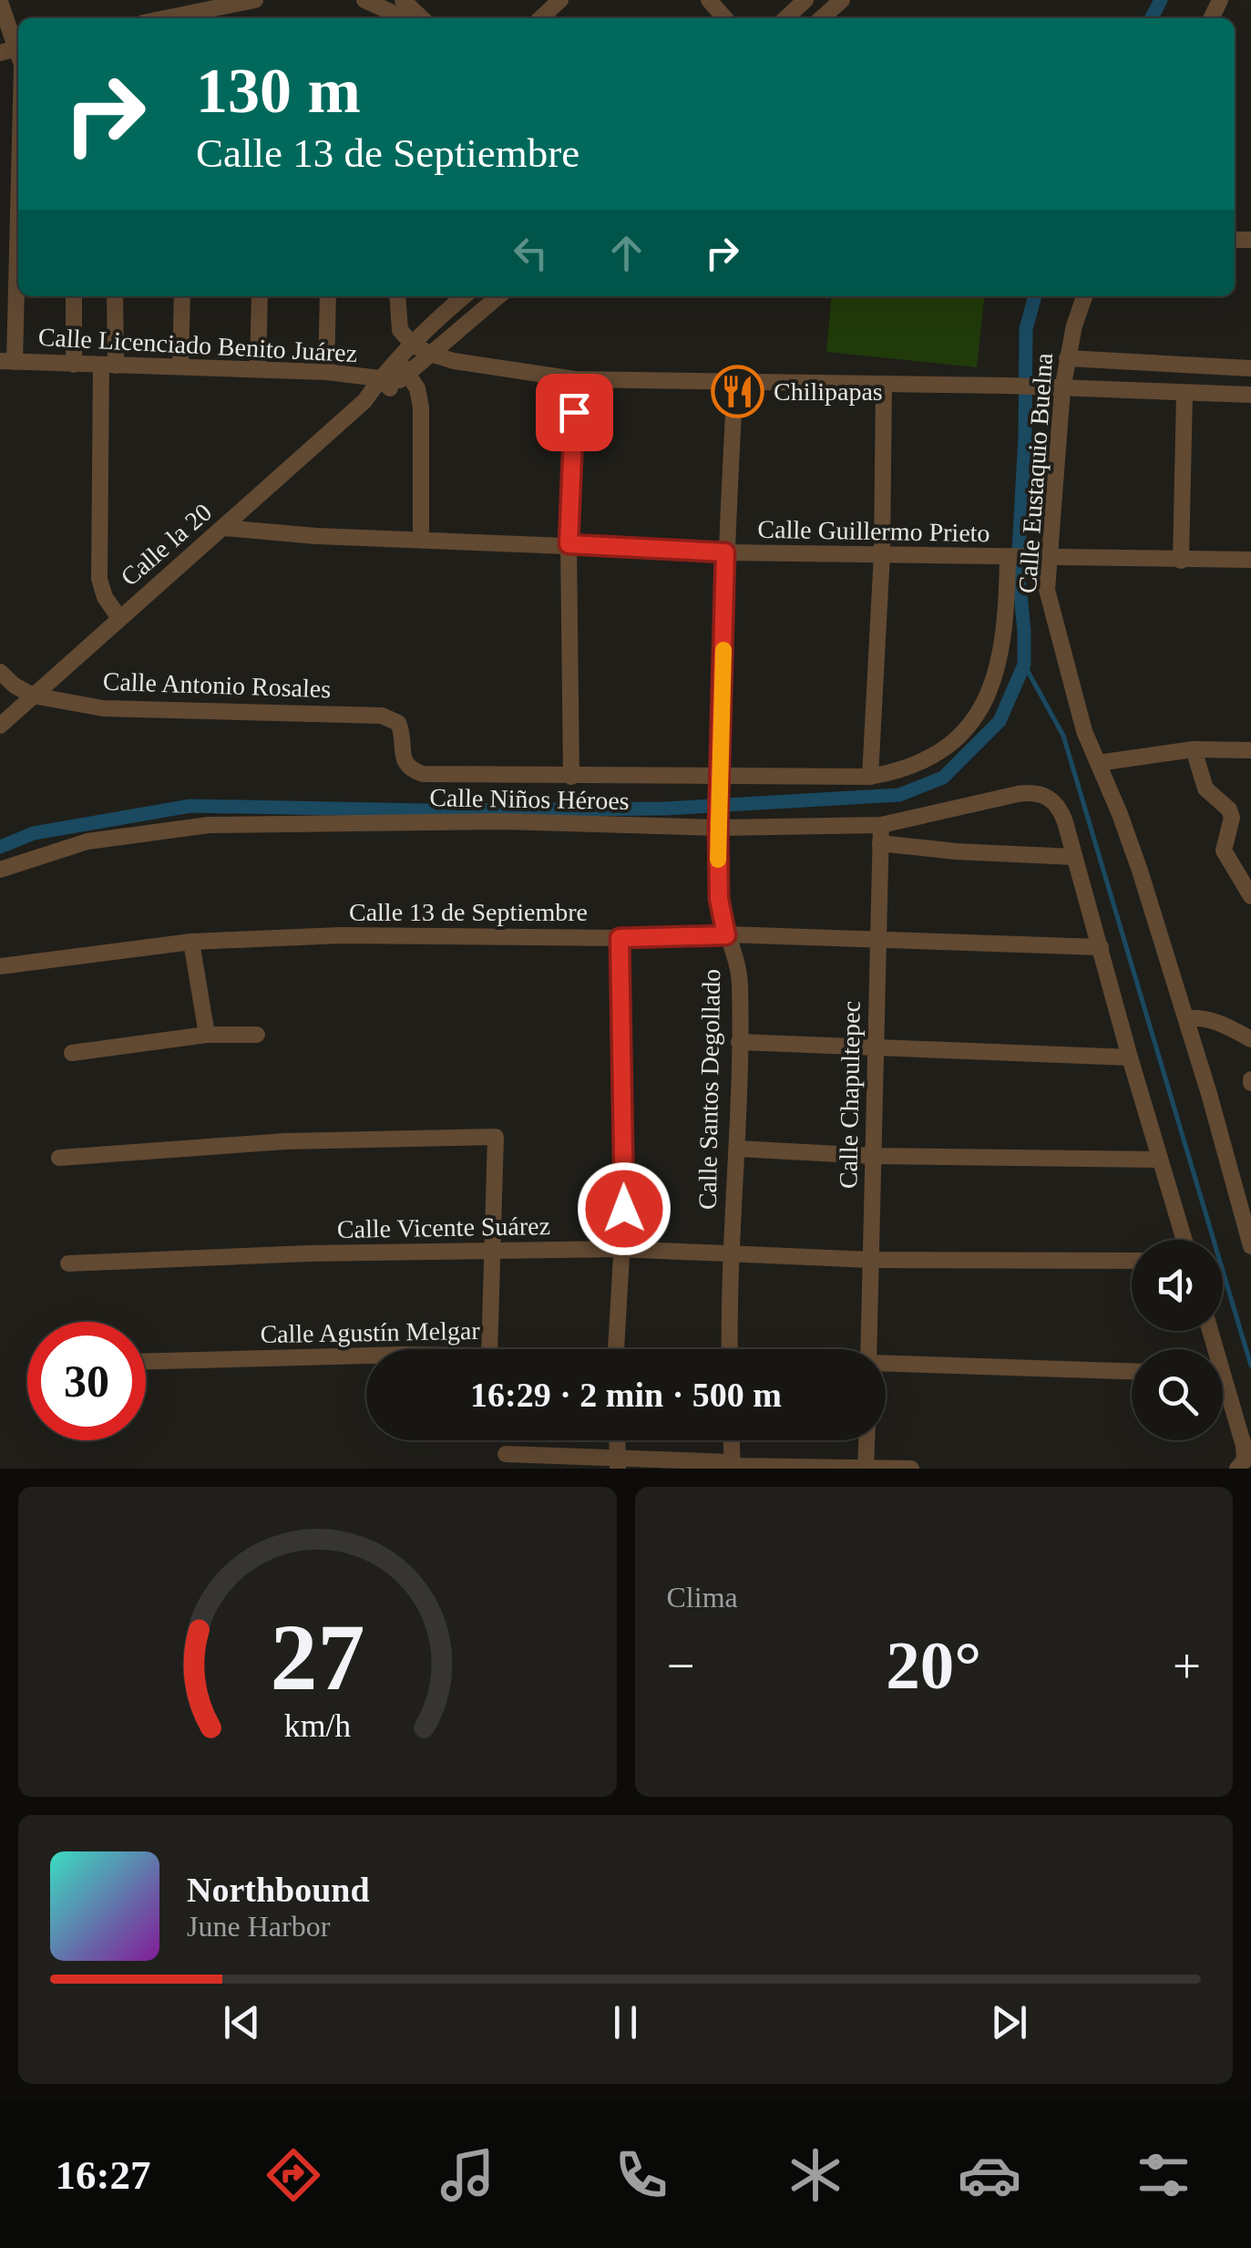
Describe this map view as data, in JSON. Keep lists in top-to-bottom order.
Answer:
{
  "streets": {
    "street": [
      "Calle Licenciado Benito Juárez",
      "Calle Eustaquio Buelna",
      "Calle Guillermo Prieto",
      "Calle la 20",
      "Calle Antonio Rosales",
      "Calle Niños Héroes",
      "Calle 13 de Septiembre",
      "Calle Santos Degollado",
      "Calle Chapultepec",
      "Calle Vicente Suárez",
      "Calle Agustín Melgar"
    ]
  },
  "crossings": [
    ["Calle Licenciado Benito Juárez", "Calle la 20"],
    ["Calle Eustaquio Buelna", "Calle Guillermo Prieto"],
    ["Calle Guillermo Prieto", "Calle la 20"],
    ["Calle Guillermo Prieto", "Calle Santos Degollado"],
    ["Calle la 20", "Calle Antonio Rosales"],
    ["Calle Niños Héroes", "Calle Santos Degollado"],
    ["Calle Niños Héroes", "Calle Chapultepec"],
    ["Calle 13 de Septiembre", "Calle Santos Degollado"],
    ["Calle 13 de Septiembre", "Calle Chapultepec"],
    ["Calle Santos Degollado", "Calle Vicente Suárez"],
    ["Calle Chapultepec", "Calle Vicente Suárez"]
  ],
  "places": {
    "restaurant": ["Chilipapas"]
  },
  "page": {
    "turn": ["130 m", "Calle 13 de Septiembre"],
    "limit": "30",
    "trip": "16:29 · 2 min · 500 m",
    "tile": "Clima",
    "heat": ["−", "20°", "+"],
    "song": ["Northbound", "June Harbor"],
    "tabs": "16:27",
    "gauge": ["27", "km/h"]
  }
}
